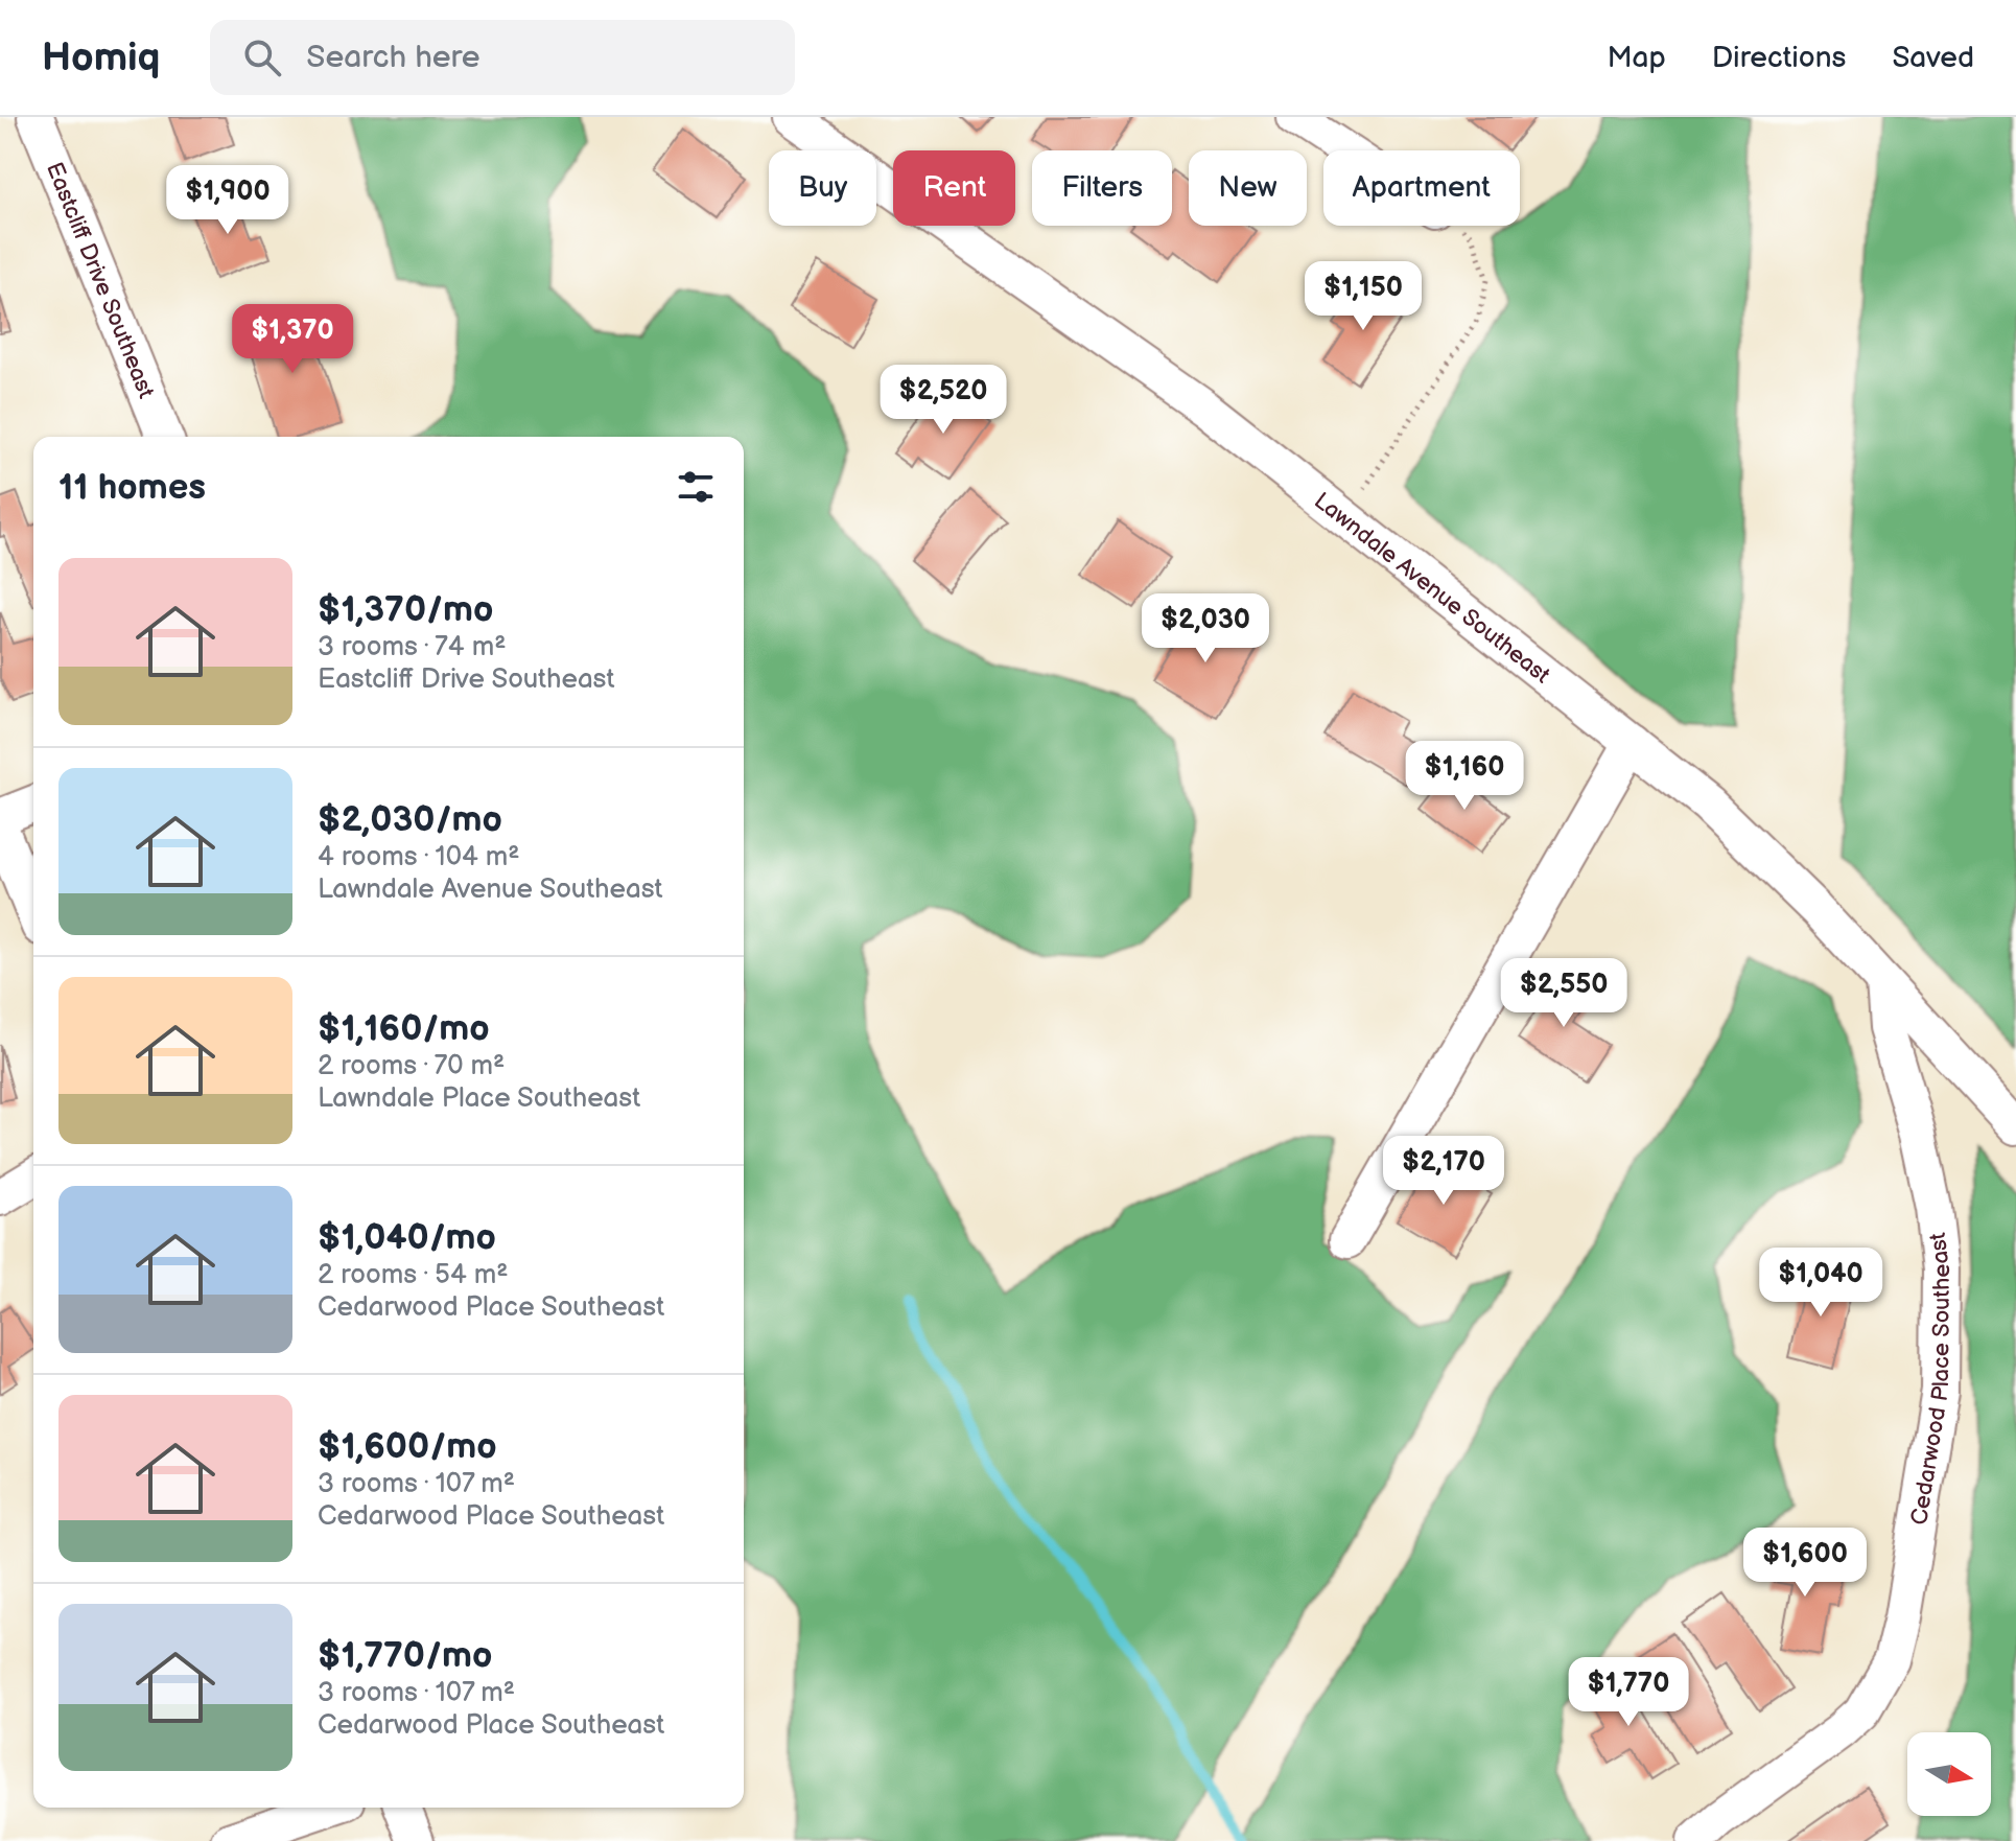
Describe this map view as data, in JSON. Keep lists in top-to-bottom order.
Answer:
{
  "streets": {
    "street": ["Eastcliff Drive Southeast", "Lawndale Avenue Southeast", "Cedarwood Place Southeast"]
  },
  "crossings": [
    ["Lawndale Avenue Southeast", "Cedarwood Place Southeast"]
  ],
  "north": "right",
  "page": {
    "header": "Homiq",
    "search": "Search here",
    "nav": ["Map", "Directions", "Saved"],
    "chip": [
      "Buy",
      "Rent",
      "Filters",
      "New",
      "Apartment"
    ],
    "price": [
      "$1,900",
      "$1,150",
      "$1,370",
      "$2,520",
      "$2,030",
      "$1,160",
      "$2,550",
      "$2,170",
      "$1,040",
      "$1,600",
      "$1,770"
    ],
    "heading": "11 homes",
    "list": [
      {
        "name": "$1,370/mo",
        "note": "3 rooms · 74 m² · Eastcliff Drive Southeast"
      },
      {
        "name": "$2,030/mo",
        "note": "4 rooms · 104 m² · Lawndale Avenue Southeast"
      },
      {
        "name": "$1,160/mo",
        "note": "2 rooms · 70 m² · Lawndale Place Southeast"
      },
      {
        "name": "$1,040/mo",
        "note": "2 rooms · 54 m² · Cedarwood Place Southeast"
      },
      {
        "name": "$1,600/mo",
        "note": "3 rooms · 107 m² · Cedarwood Place Southeast"
      },
      {
        "name": "$1,770/mo",
        "note": "3 rooms · 107 m² · Cedarwood Place Southeast"
      }
    ]
  }
}
